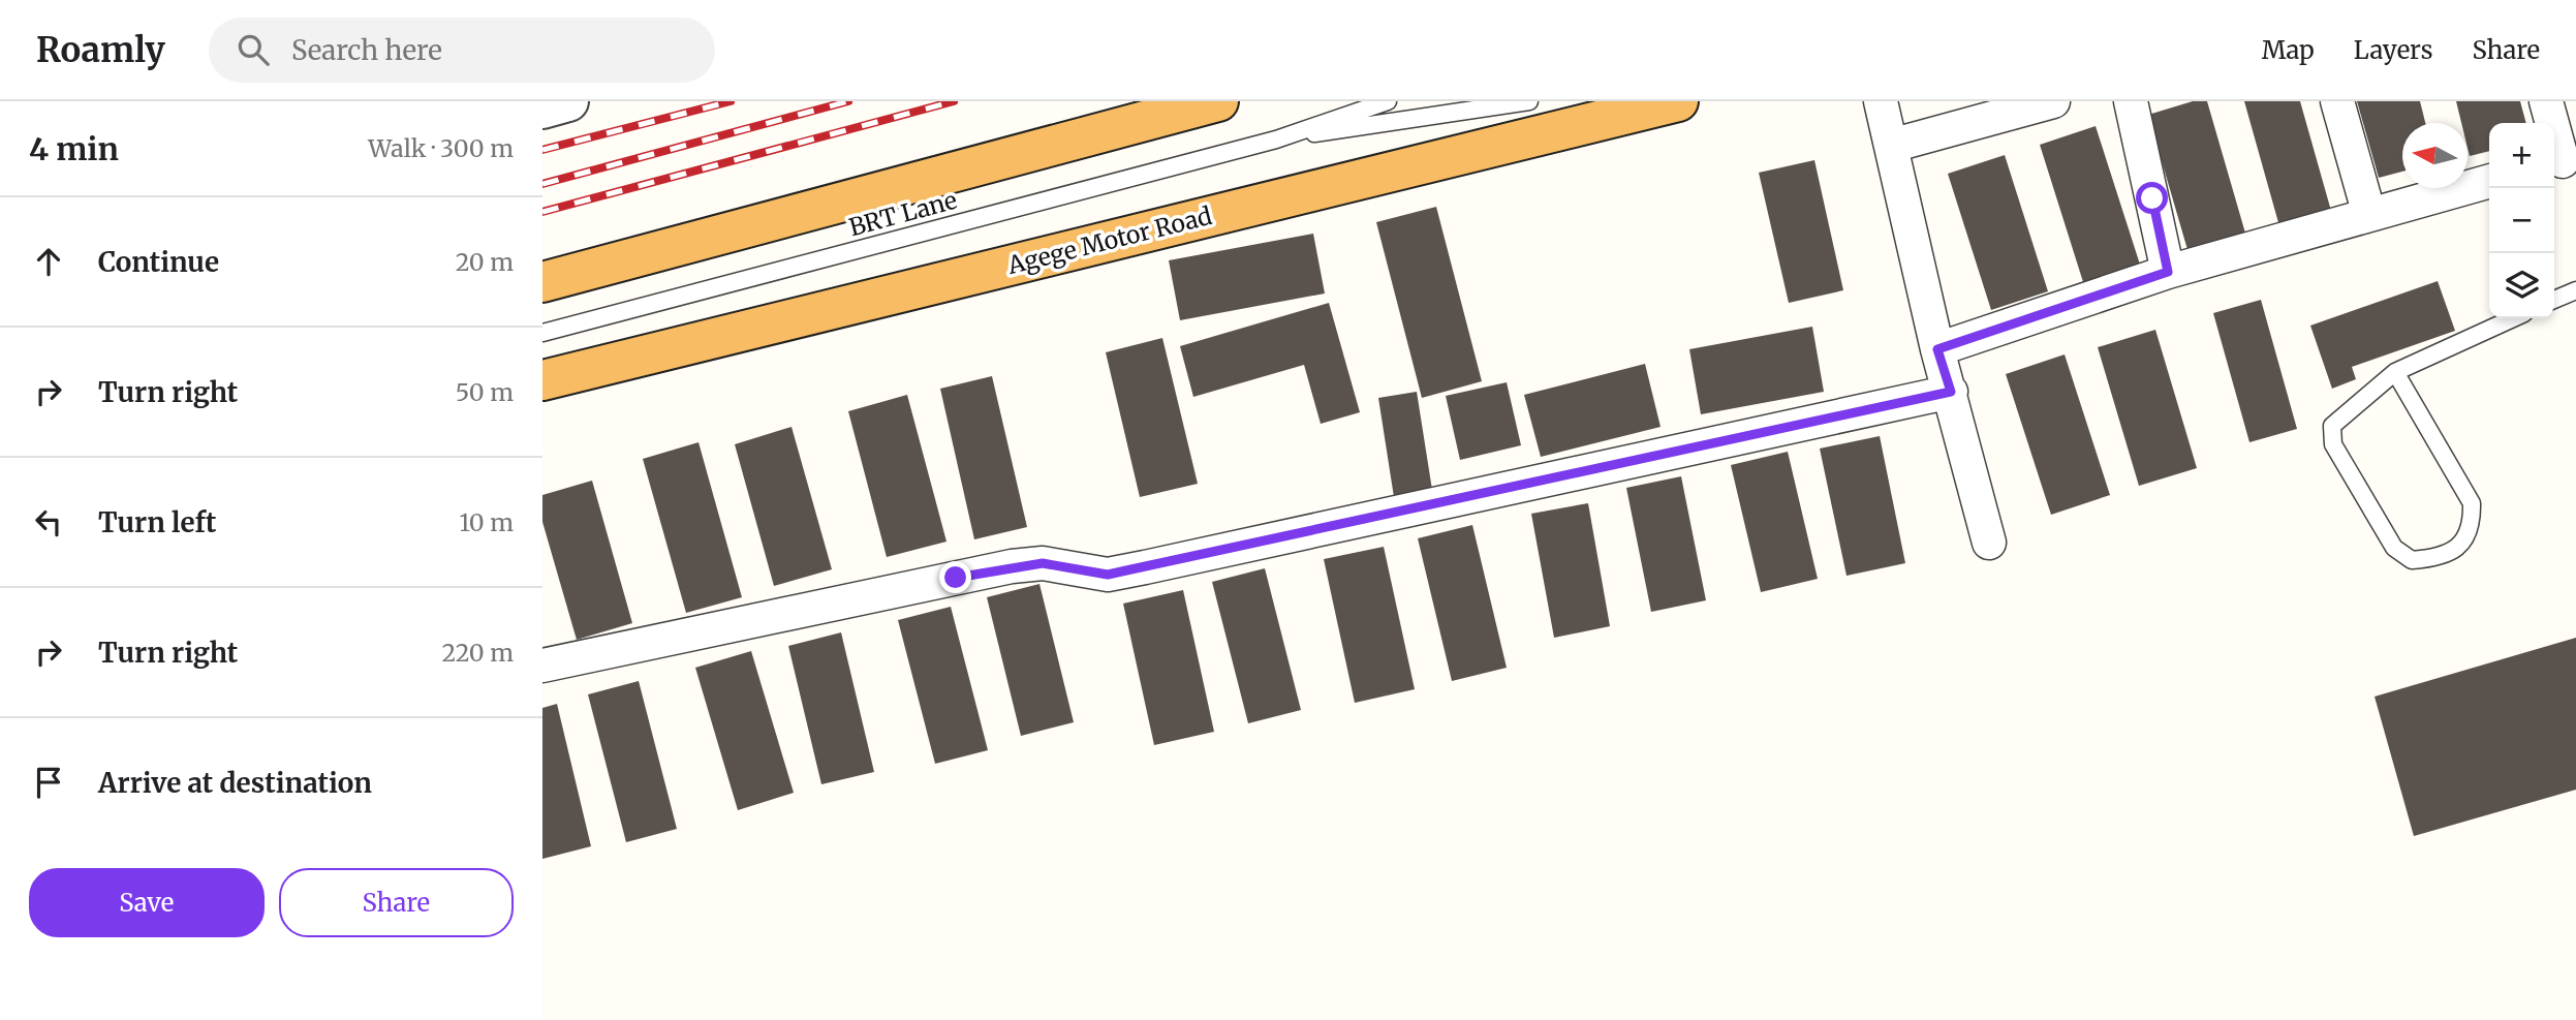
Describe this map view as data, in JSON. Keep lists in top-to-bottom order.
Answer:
{
  "streets": {
    "highway": ["Agege Motor Road"],
    "lane": ["BRT Lane"]
  },
  "north": "left",
  "page": {
    "header": "Roamly",
    "search": "Search here",
    "nav": ["Map", "Layers", "Share"],
    "heading": ["4 min", "Walk · 300 m"],
    "map_buttons": ["+", "−"],
    "list": [
      ["Continue", "20 m"],
      ["Turn right", "50 m"],
      ["Turn left", "10 m"],
      ["Turn right", "220 m"],
      "Arrive at destination"
    ],
    "buttons": ["Save", "Share"]
  }
}
